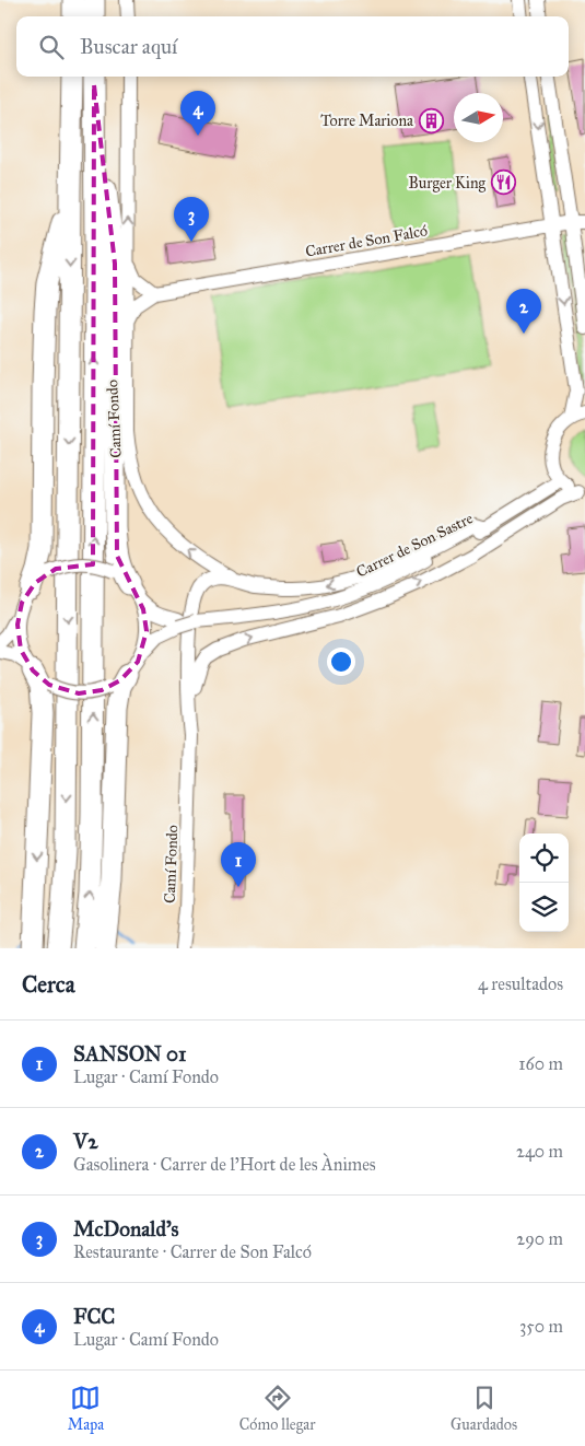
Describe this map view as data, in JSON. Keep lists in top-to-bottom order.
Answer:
{
  "streets": {
    "street": ["Carrer de Son Falcó", "Camí Fondo", "Carrer de Son Sastre"]
  },
  "crossings": [
    ["Camí Fondo", "Carrer de Son Sastre"]
  ],
  "one_way": ["Camí Fondo"],
  "places": {
    "building": ["Torre Mariona"],
    "restaurant": ["Burger King"]
  },
  "north": "right",
  "page": {
    "search": "Buscar aquí",
    "pins": [
      "4",
      "3",
      "2",
      "1"
    ],
    "heading": ["Cerca", "4 resultados"],
    "list": [
      {
        "mark": "1",
        "name": "SANSON 01",
        "note": "Lugar · Camí Fondo",
        "value": "160 m"
      },
      {
        "mark": "2",
        "name": "V2",
        "note": "Gasolinera · Carrer de l'Hort de les Ànimes",
        "value": "240 m"
      },
      {
        "mark": "3",
        "name": "McDonald's",
        "note": "Restaurante · Carrer de Son Falcó",
        "value": "290 m"
      },
      {
        "mark": "4",
        "name": "FCC",
        "note": "Lugar · Camí Fondo",
        "value": "350 m"
      }
    ],
    "nav": ["Mapa", "Cómo llegar", "Guardados"]
  }
}
